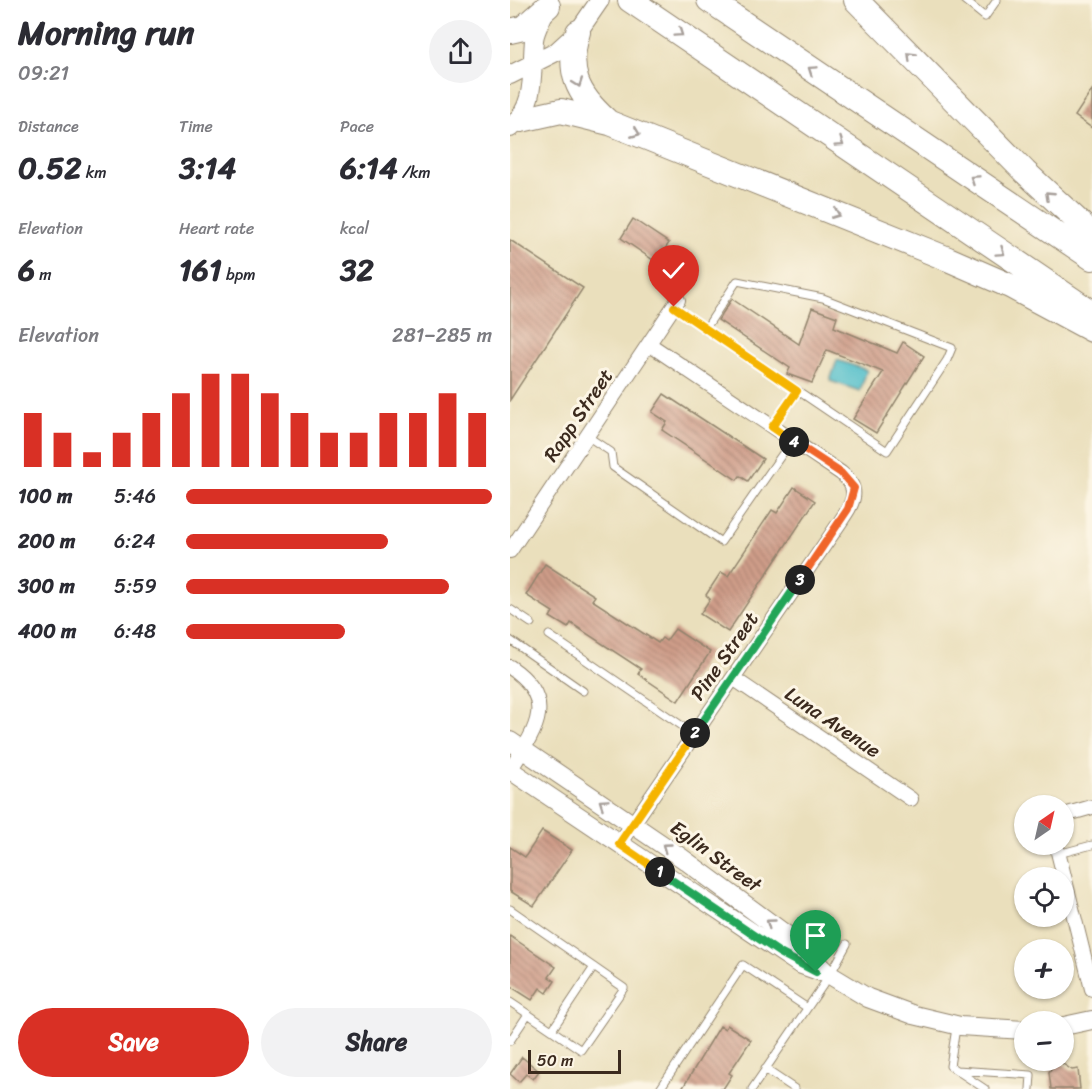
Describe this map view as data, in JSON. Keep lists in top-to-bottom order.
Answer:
{
  "streets": {
    "street": [
      "Rapp Street",
      "Pine Street",
      "Luna Avenue",
      "Eglin Street"
    ]
  },
  "crossings": [
    ["Pine Street", "Luna Avenue"],
    ["Pine Street", "Eglin Street"]
  ],
  "scale_bar": "50 m",
  "north": "top right",
  "page": {
    "heading": ["Morning run", "09:21"],
    "stats": [
      ["Distance", "0.52 km"],
      ["Time", "3:14"],
      ["Pace", "6:14 /km"],
      ["Elevation", "6 m"],
      ["Heart rate", "161 bpm"],
      ["kcal", "32"]
    ],
    "chart": ["Elevation", "281–285 m"],
    "pins": [
      "4",
      "3",
      "2",
      "1"
    ],
    "list": [
      {
        "name": "100 m",
        "note": "5:46"
      },
      {
        "name": "200 m",
        "note": "6:24"
      },
      {
        "name": "300 m",
        "note": "5:59"
      },
      {
        "name": "400 m",
        "note": "6:48"
      }
    ],
    "map_buttons": ["+", "−"],
    "buttons": ["Save", "Share"],
    "scale": "50 m"
  }
}
